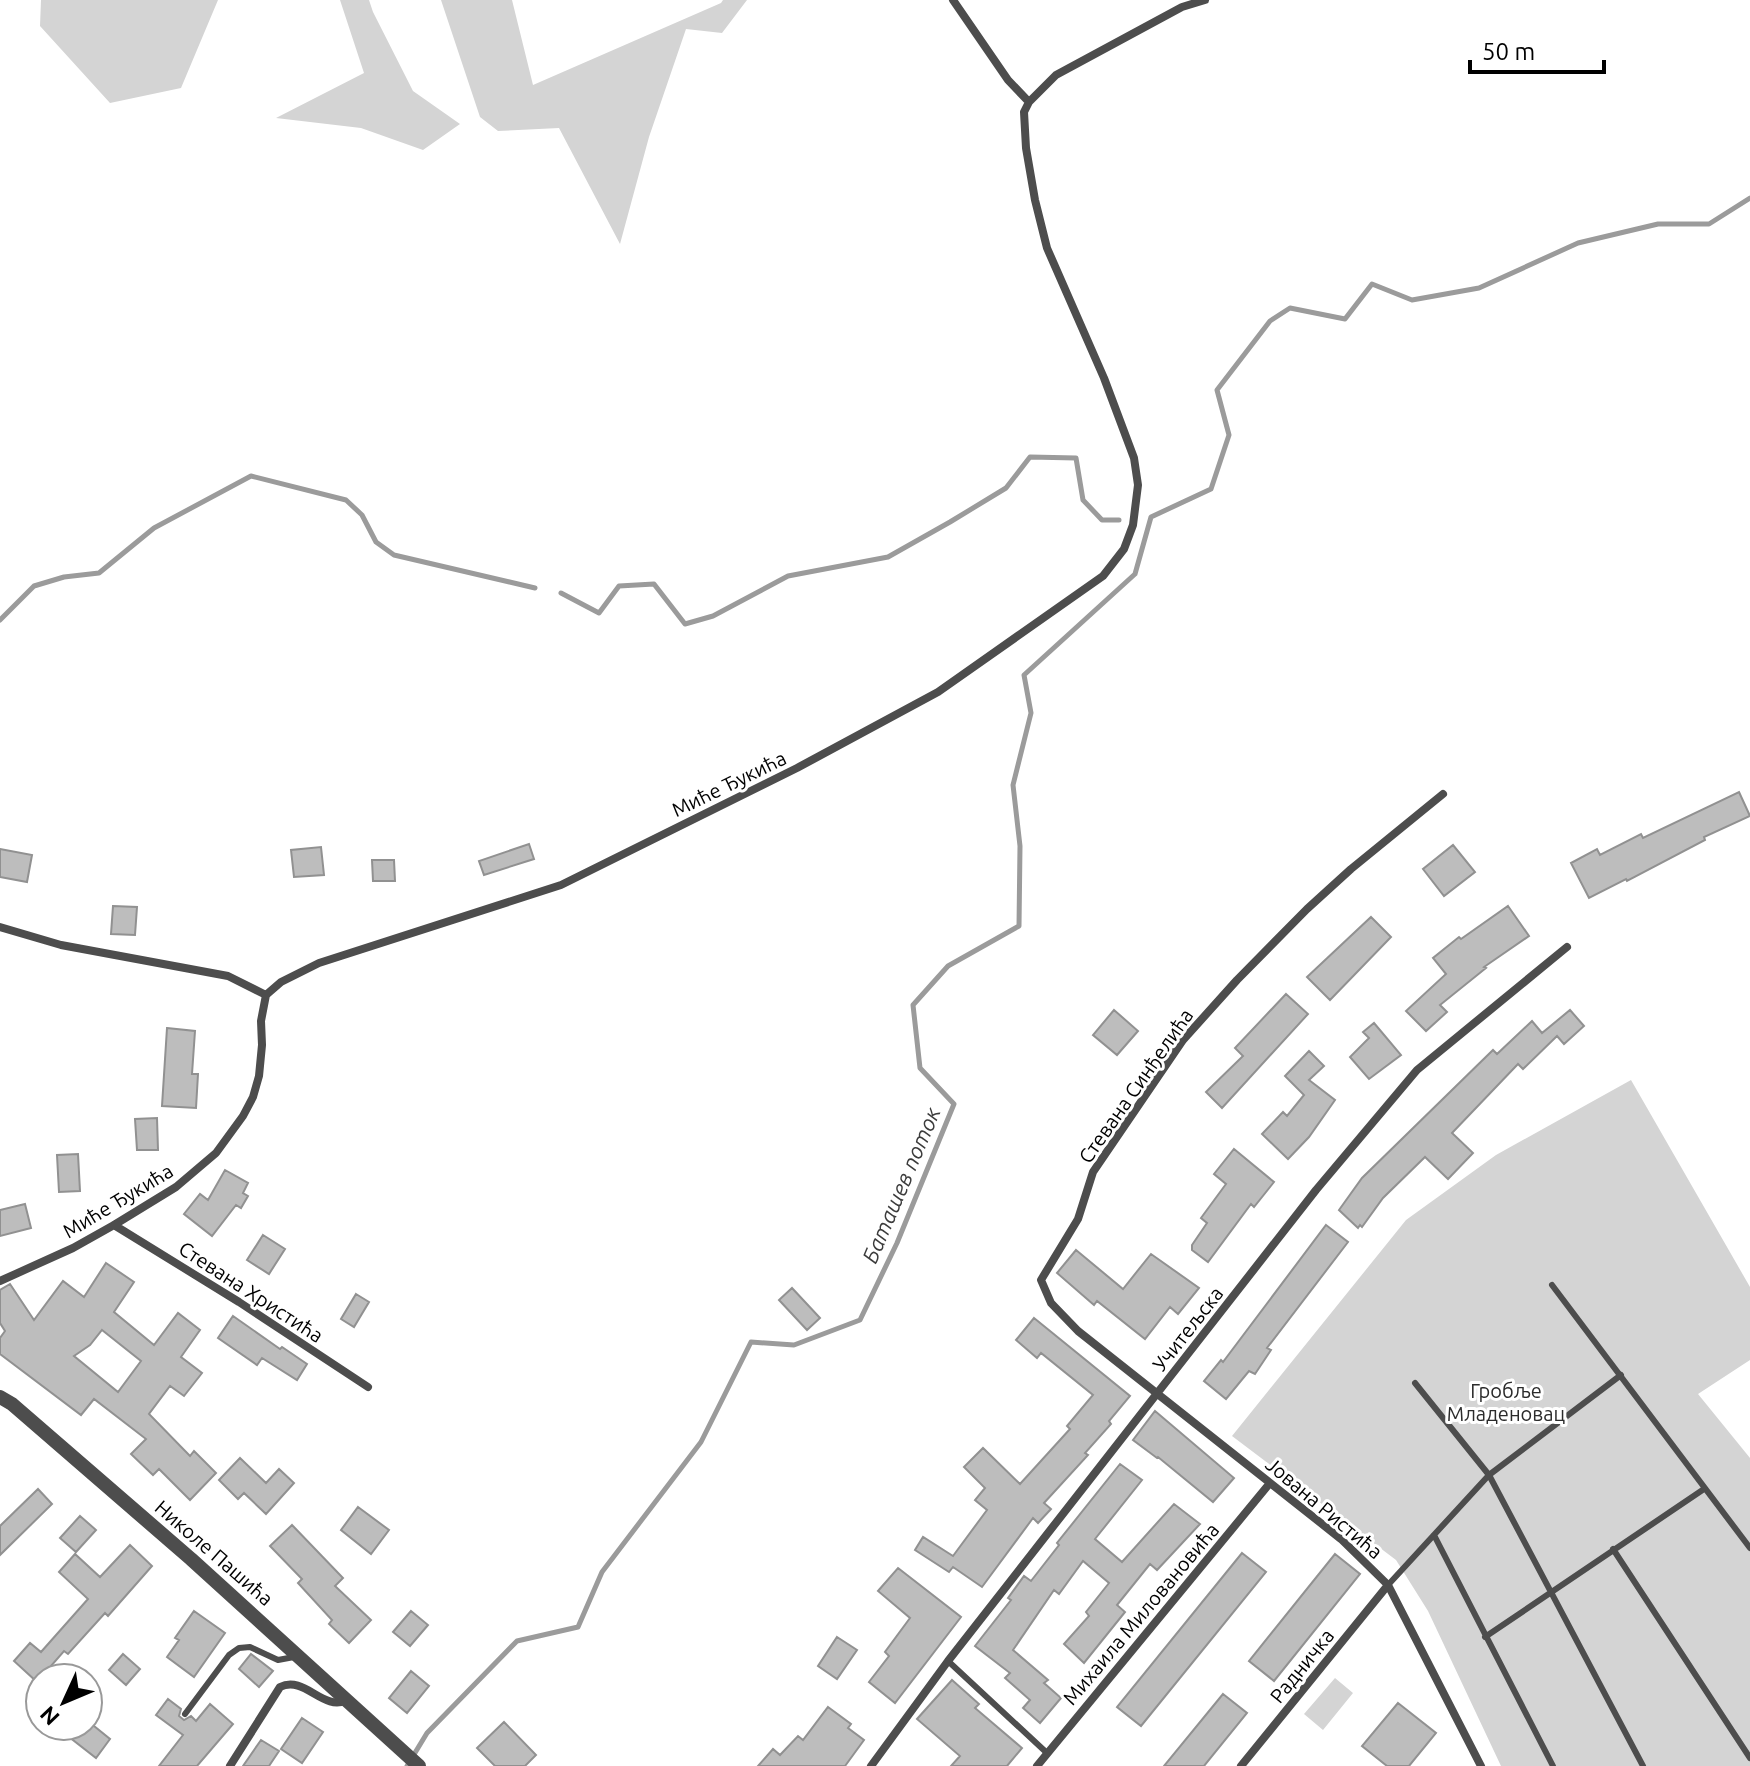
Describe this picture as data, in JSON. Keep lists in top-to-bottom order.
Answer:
{
  "streets": {
    "street": [
      "Миће Ђукића",
      "Стевана Синђелића",
      "Стевана Христића",
      "Учитељска",
      "Јована Ристића",
      "Николе Пашића",
      "Михаила Миловановића",
      "Радничка"
    ]
  },
  "crossings": [
    ["Миће Ђукића", "Стевана Христића"],
    ["Стевана Синђелића", "Јована Ристића"],
    ["Учитељска", "Јована Ристића"],
    ["Јована Ристића", "Михаила Миловановића"],
    ["Јована Ристића", "Радничка"]
  ],
  "water": ["Баташев поток"],
  "parks": ["Гробље Младеновац"],
  "scale_bar": "50 m",
  "north": "bottom left"
}
